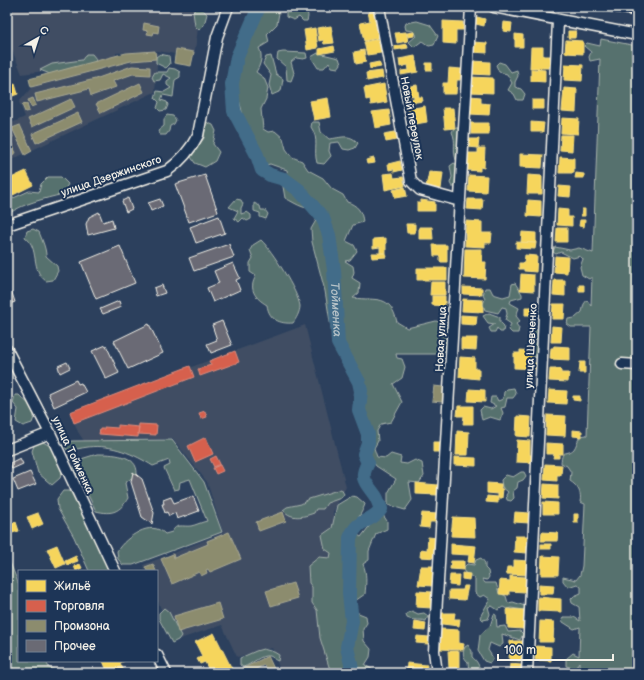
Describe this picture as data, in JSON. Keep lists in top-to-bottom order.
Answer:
{
  "streets": {
    "street": [
      "Новый переулок",
      "улица Дзержинского",
      "Новая улица",
      "улица Шевченко",
      "улица Тойменка"
    ]
  },
  "crossings": [
    ["Новый переулок", "Новая улица"]
  ],
  "water": ["Тойменка"],
  "legend": [
    "Жильё",
    "Торговля",
    "Промзона",
    "Прочее"
  ],
  "scale_bar": "100 m",
  "north": "top right"
}
